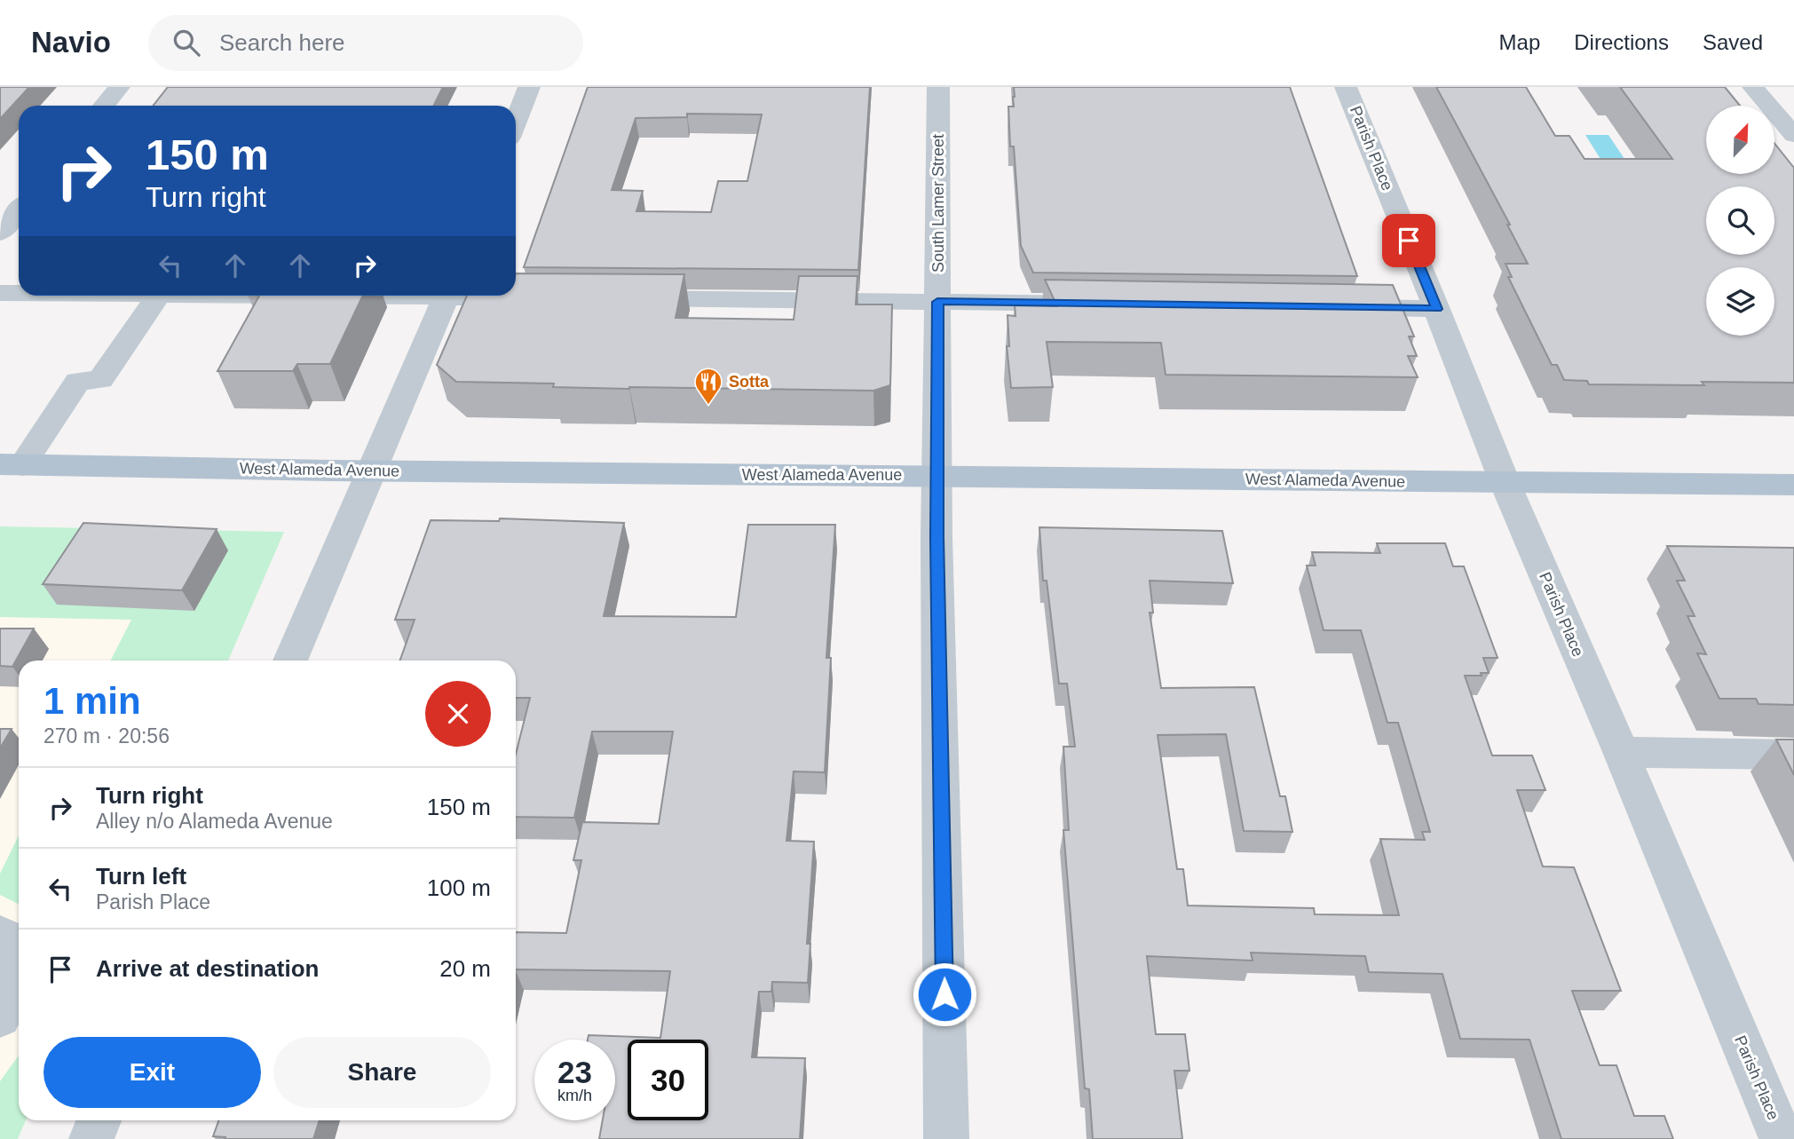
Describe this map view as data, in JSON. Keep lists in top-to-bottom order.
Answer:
{
  "streets": {
    "main road": ["West Alameda Avenue"],
    "street": ["Parish Place", "South Lamer Street"]
  },
  "crossings": [
    ["Parish Place", "West Alameda Avenue"],
    ["South Lamer Street", "West Alameda Avenue"]
  ],
  "places": {
    "restaurant": ["Sotta"]
  },
  "north": "top right",
  "page": {
    "header": "Navio",
    "search": "Search here",
    "nav": ["Map", "Directions", "Saved"],
    "turn": ["150 m", "Turn right"],
    "heading": ["1 min", "270 m · 20:56"],
    "list": [
      {
        "name": "Turn right",
        "note": "Alley n/o Alameda Avenue",
        "value": "150 m"
      },
      {
        "name": "Turn left",
        "note": "Parish Place",
        "value": "100 m"
      },
      {
        "name": "Arrive at destination",
        "value": "20 m"
      }
    ],
    "buttons": ["Exit", "Share"],
    "speed": "23 km/h",
    "limit": "30"
  }
}
